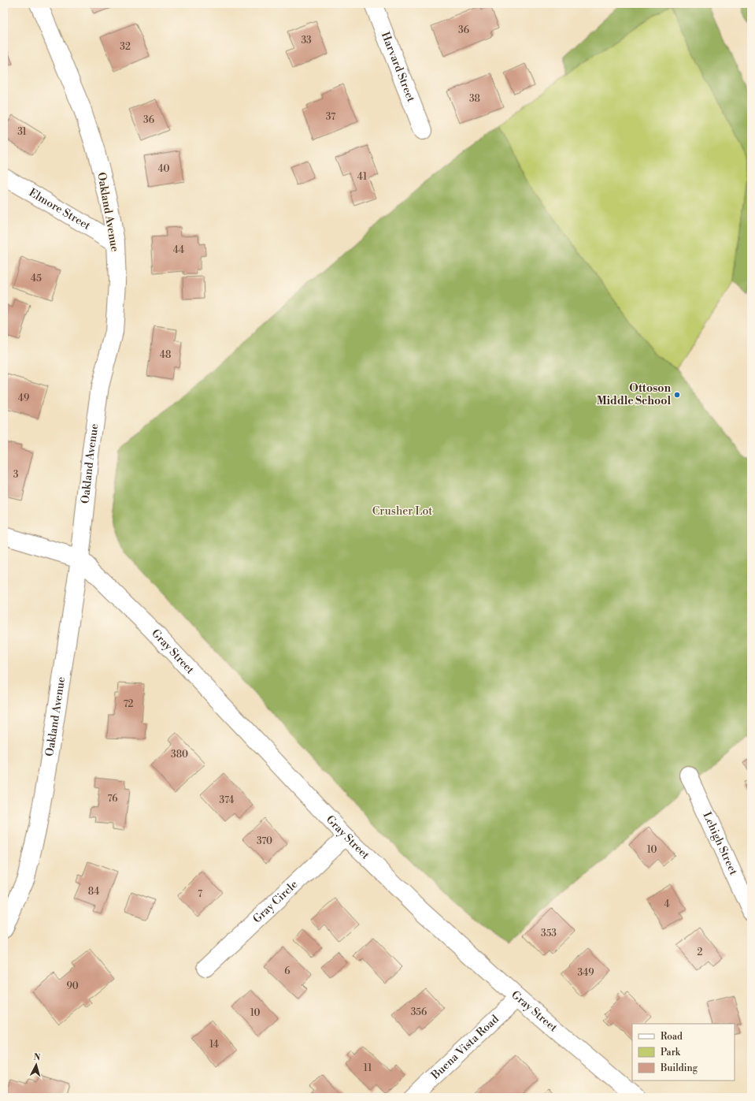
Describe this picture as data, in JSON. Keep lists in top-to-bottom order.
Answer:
{
  "streets": {
    "street": [
      "Harvard Street",
      "Elmore Street",
      "Oakland Avenue",
      "Gray Street",
      "Lehigh Street",
      "Gray Circle",
      "Buena Vista Road"
    ]
  },
  "crossings": [
    ["Elmore Street", "Oakland Avenue"],
    ["Oakland Avenue", "Gray Street"],
    ["Gray Street", "Gray Circle"],
    ["Gray Street", "Buena Vista Road"]
  ],
  "parks": ["Crusher Lot"],
  "places": ["Ottoson Middle School"],
  "house_numbers": [
    "36",
    "33",
    "32",
    "38",
    "37",
    "36",
    "31",
    "40",
    "41",
    "44",
    "45",
    "48",
    "49",
    "3",
    "72",
    "380",
    "76",
    "374",
    "370",
    "10",
    "84",
    "7",
    "4",
    "353",
    "2",
    "6",
    "349",
    "90",
    "356",
    "10",
    "14",
    "11"
  ],
  "legend": ["Road", "Park", "Building"],
  "north": "top"
}
